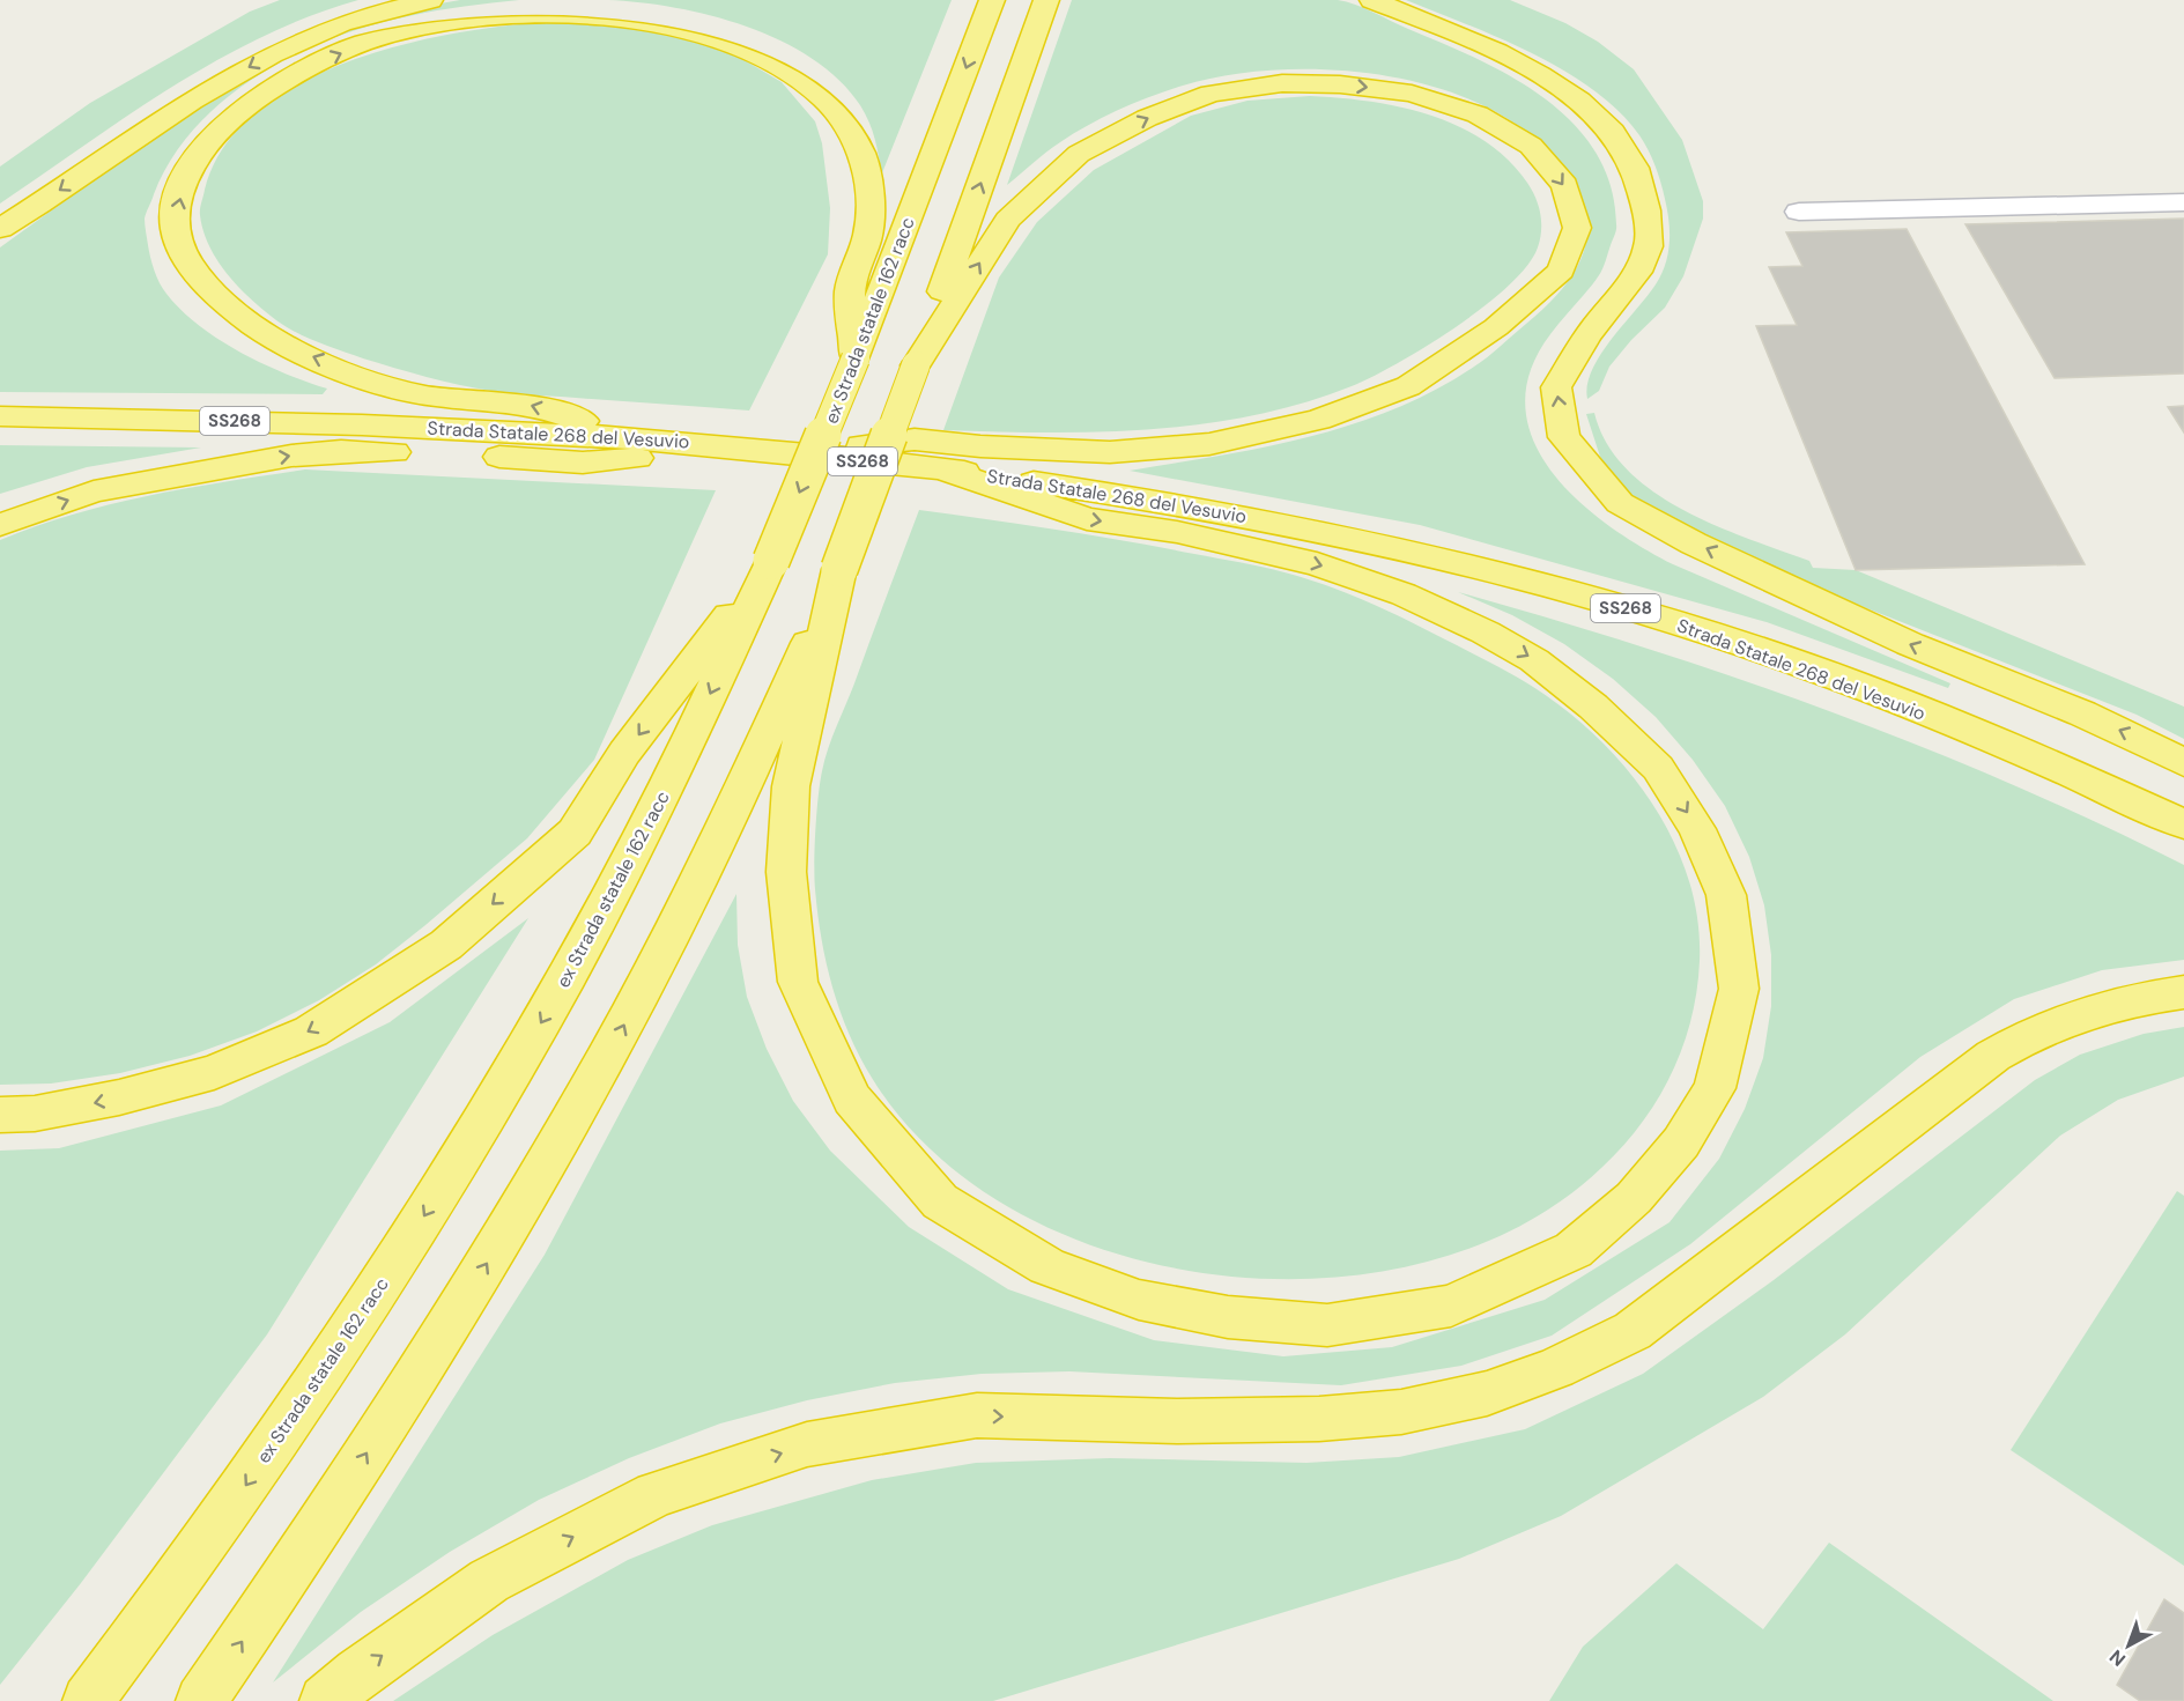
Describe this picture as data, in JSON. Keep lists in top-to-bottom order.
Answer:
{
  "streets": {
    "highway": ["ex Strada statale 162 racc", "SS268", "Strada Statale 268 del Vesuvio"]
  },
  "north": "bottom left"
}
